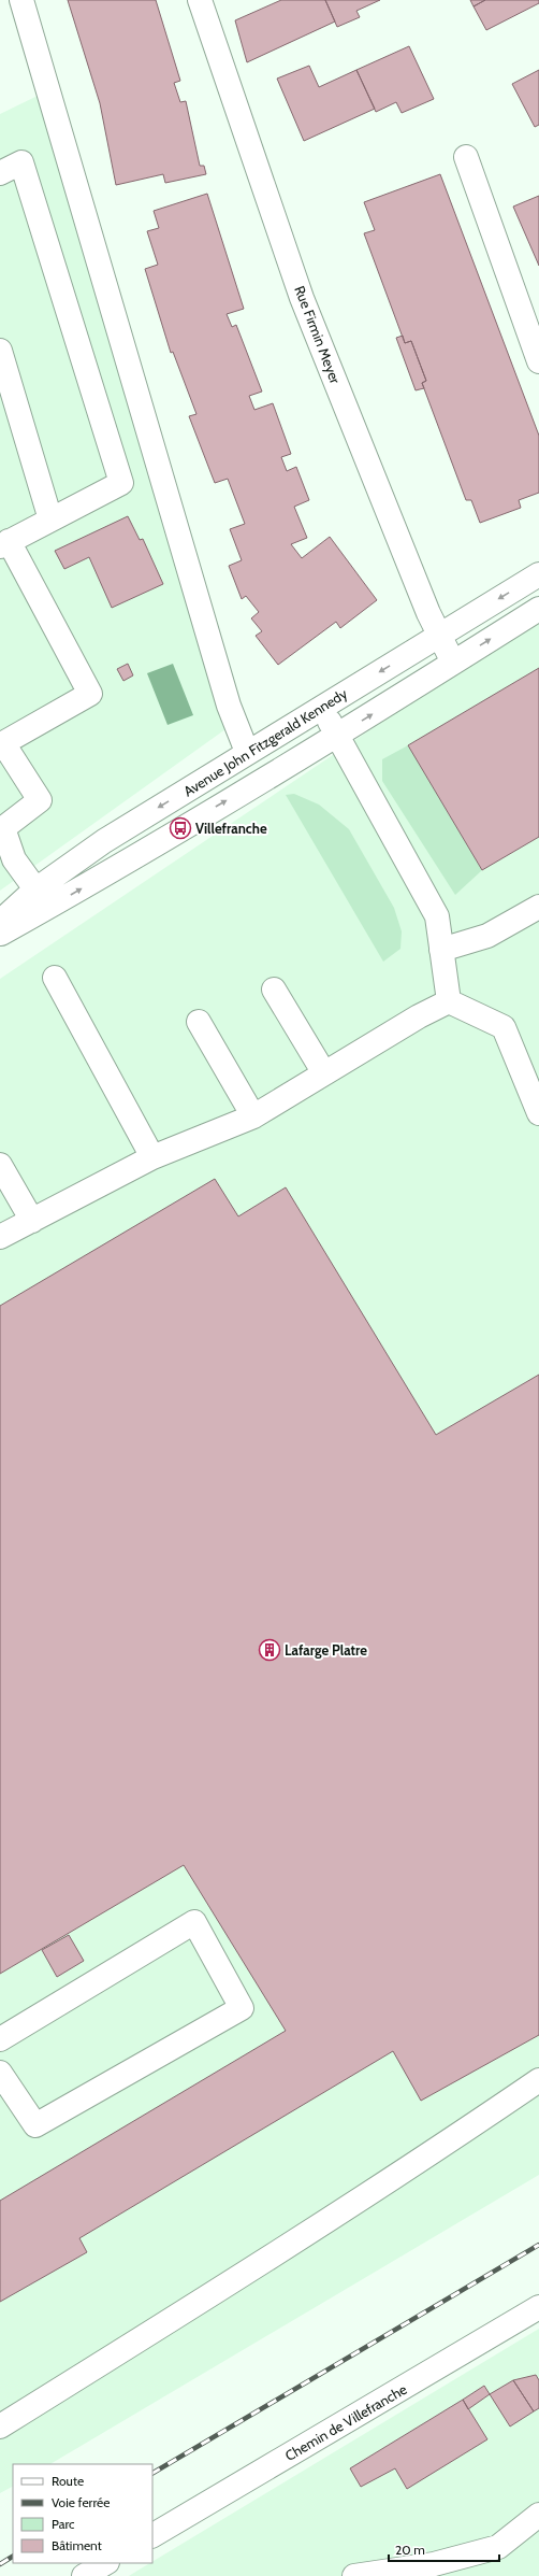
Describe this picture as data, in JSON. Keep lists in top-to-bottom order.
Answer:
{
  "streets": {
    "street": ["Rue Firmin Meyer", "Avenue John Fitzgerald Kennedy", "Chemin de Villefranche"]
  },
  "crossings": [
    ["Rue Firmin Meyer", "Avenue John Fitzgerald Kennedy"]
  ],
  "places": {
    "bus stop": ["Villefranche"],
    "building": ["Lafarge Platre"]
  },
  "legend": [
    "Route",
    "Voie ferrée",
    "Parc",
    "Bâtiment"
  ],
  "scale_bar": "20 m"
}
